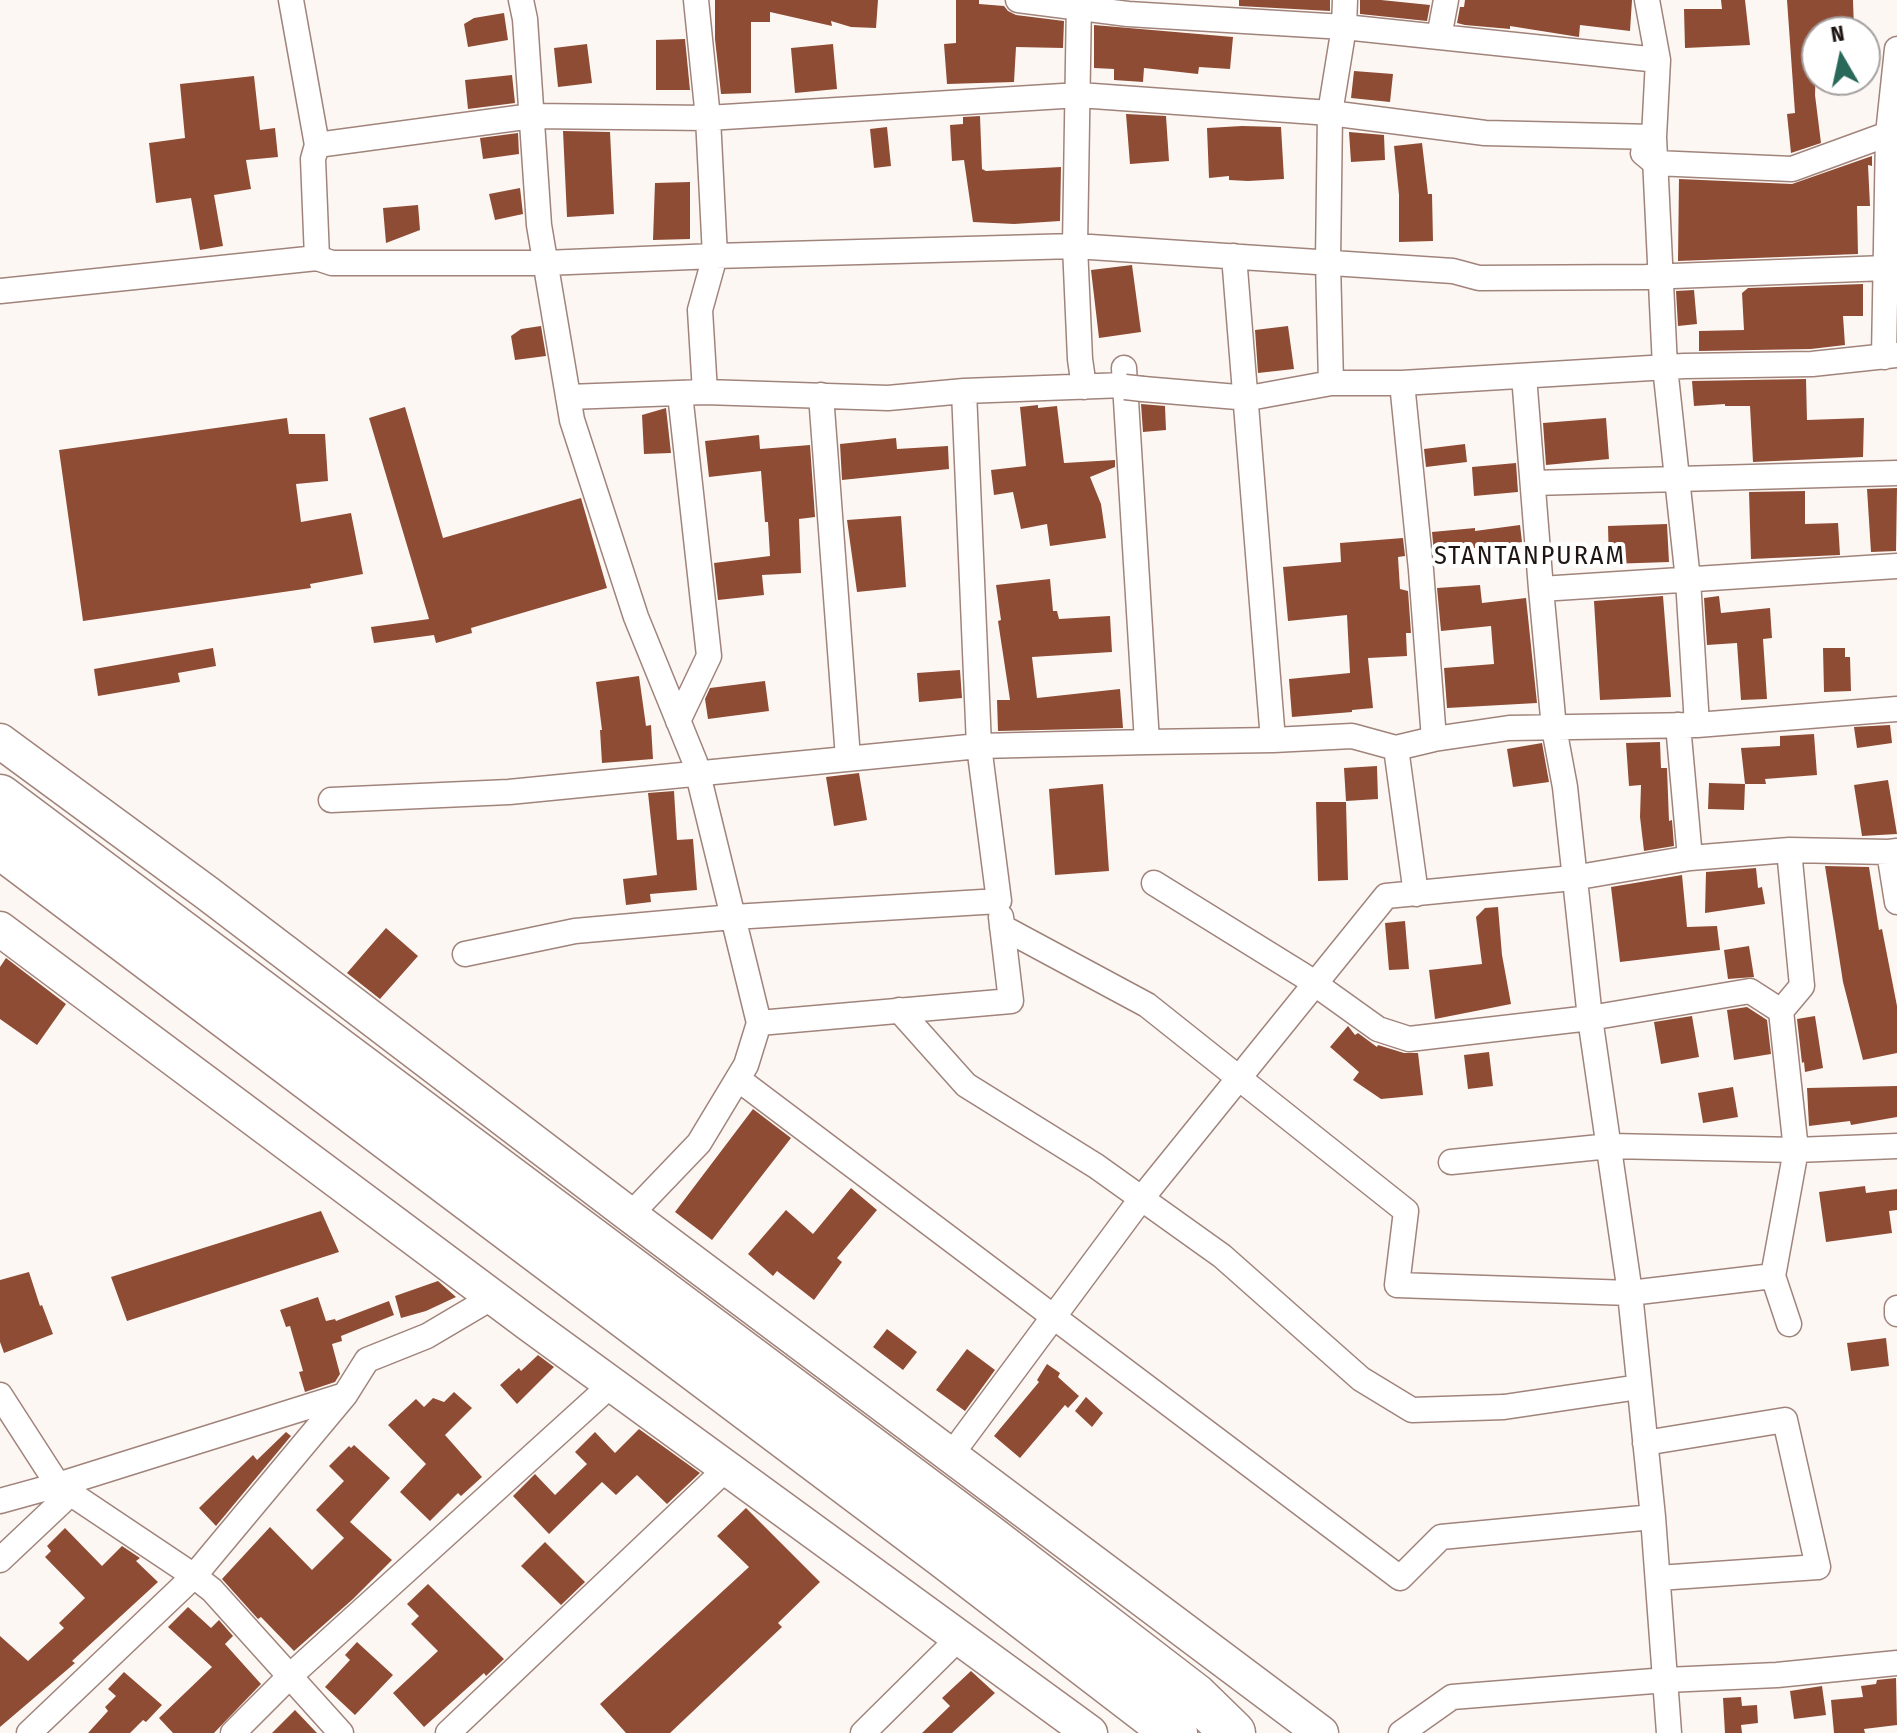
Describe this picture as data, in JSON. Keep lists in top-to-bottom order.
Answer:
{
  "districts": ["STANTANPURAM"],
  "north": "top"
}
